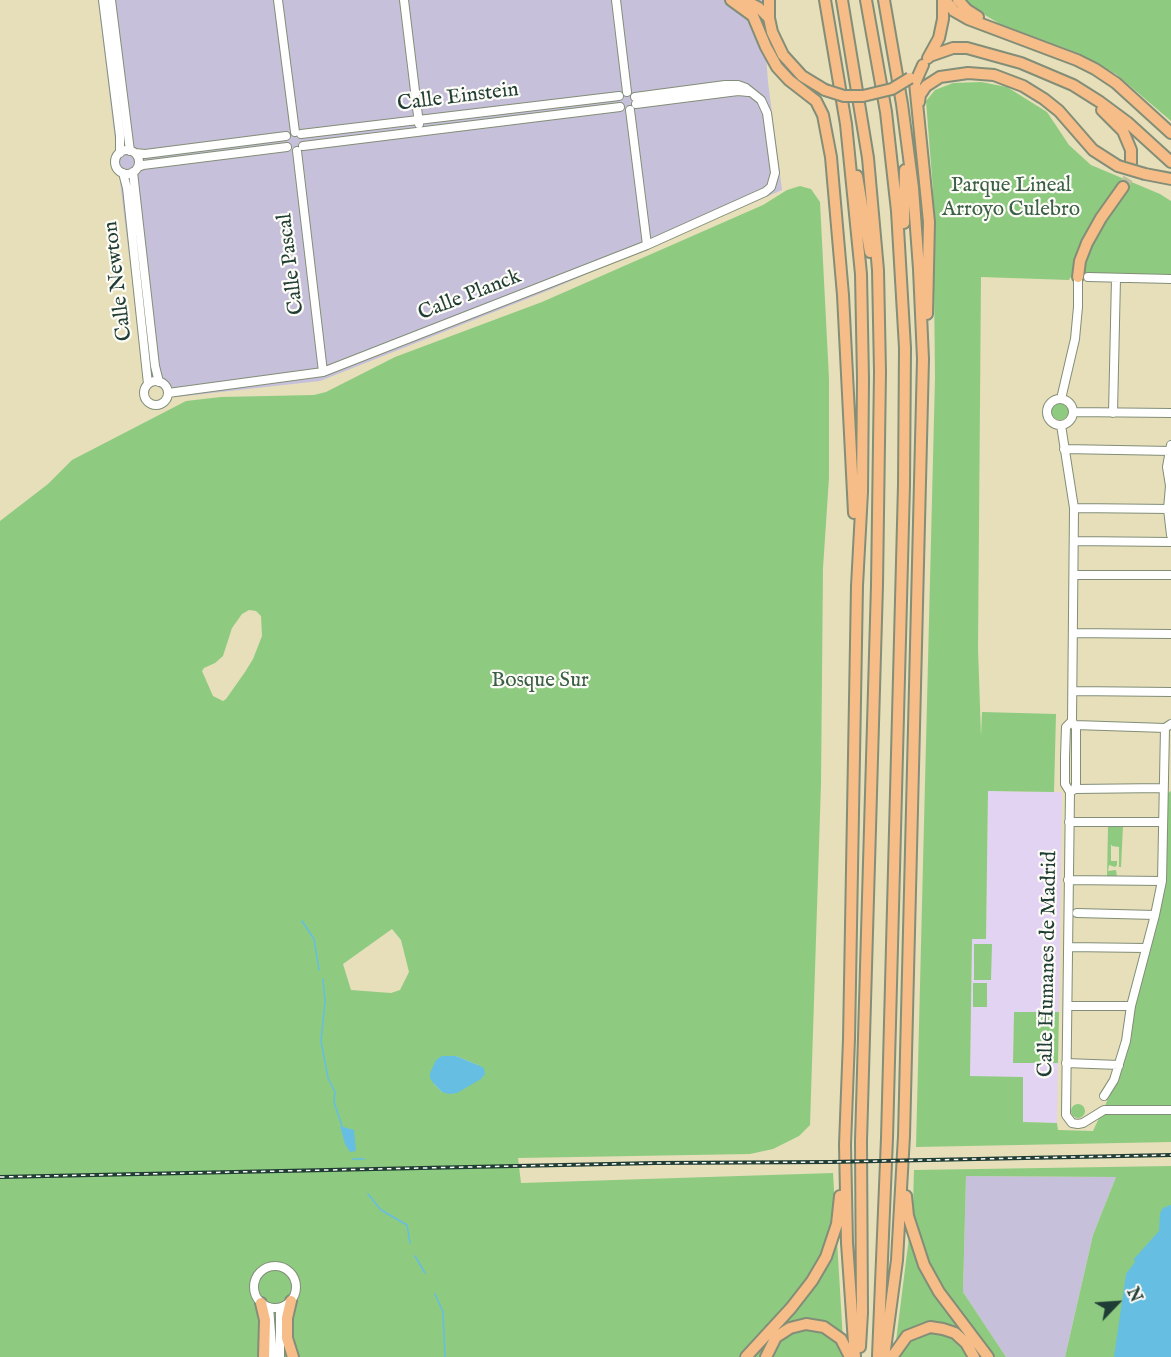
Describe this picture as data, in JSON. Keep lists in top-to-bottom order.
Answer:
{
  "streets": {
    "street": [
      "Calle Einstein",
      "Calle Pascal",
      "Calle Newton",
      "Calle Planck",
      "Calle Humanes de Madrid"
    ]
  },
  "crossings": [
    ["Calle Einstein", "Calle Pascal"],
    ["Calle Einstein", "Calle Planck"],
    ["Calle Pascal", "Calle Planck"],
    ["Calle Newton", "Calle Planck"]
  ],
  "parks": ["Parque Lineal Arroyo Culebro", "Bosque Sur"],
  "north": "top right"
}
